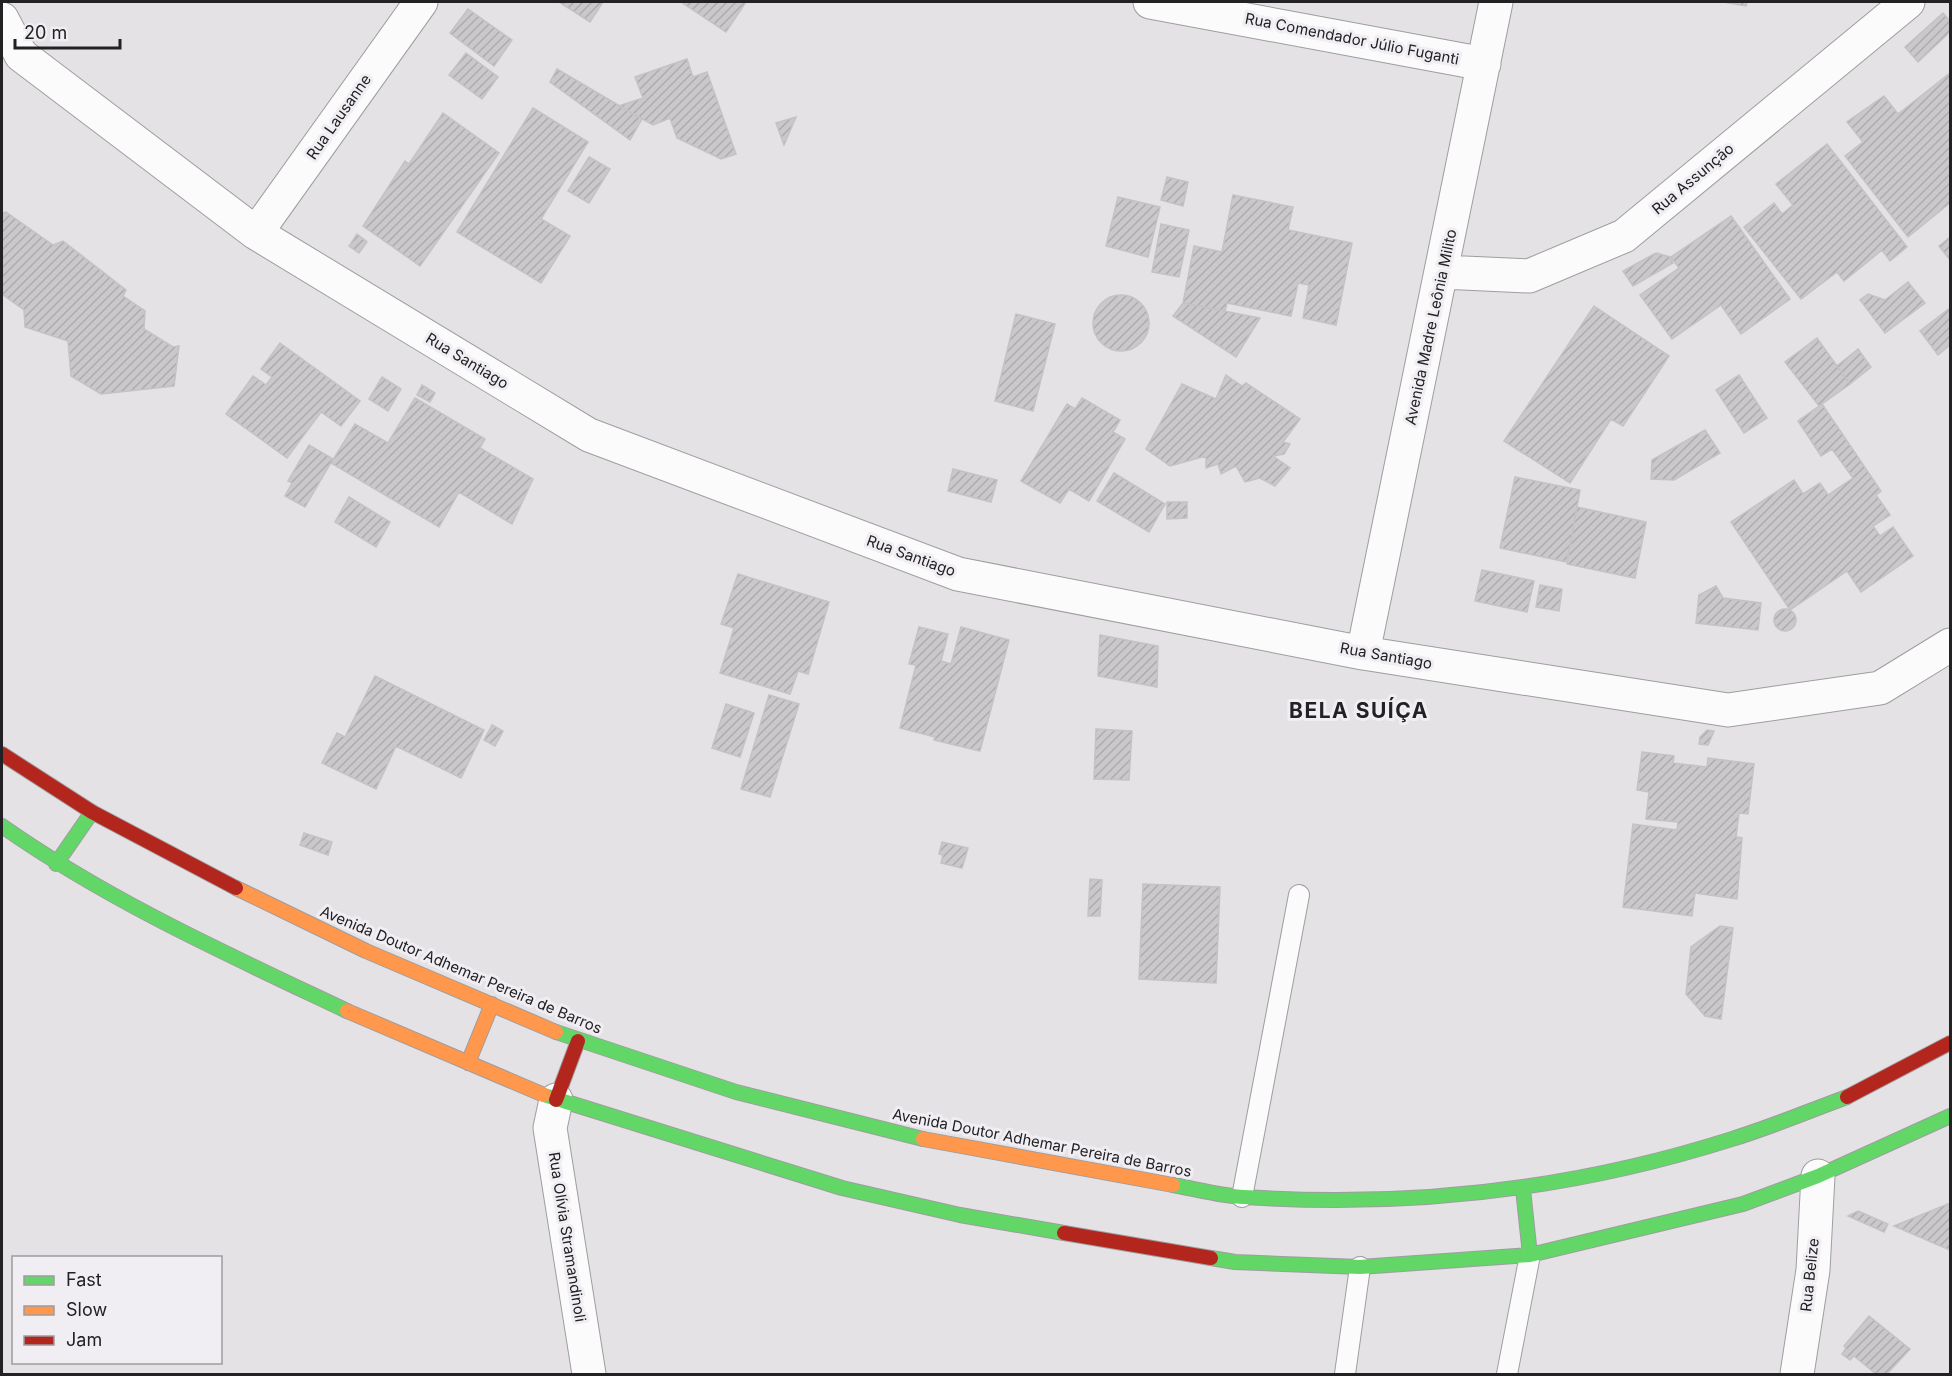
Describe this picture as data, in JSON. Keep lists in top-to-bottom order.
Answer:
{
  "streets": {
    "street": [
      "Rua Comendador Júlio Fuganti",
      "Rua Lausanne",
      "Rua Assunção",
      "Avenida Madre Leônia Milito",
      "Rua Santiago",
      "Avenida Doutor Adhemar Pereira de Barros",
      "Rua Olívia Stramandinoli",
      "Rua Belize"
    ]
  },
  "crossings": [
    ["Rua Comendador Júlio Fuganti", "Avenida Madre Leônia Milito"],
    ["Rua Lausanne", "Rua Santiago"],
    ["Rua Assunção", "Avenida Madre Leônia Milito"],
    ["Avenida Madre Leônia Milito", "Rua Santiago"]
  ],
  "districts": ["BELA SUÍÇA"],
  "legend": ["Fast", "Slow", "Jam"],
  "scale_bar": "20 m"
}
